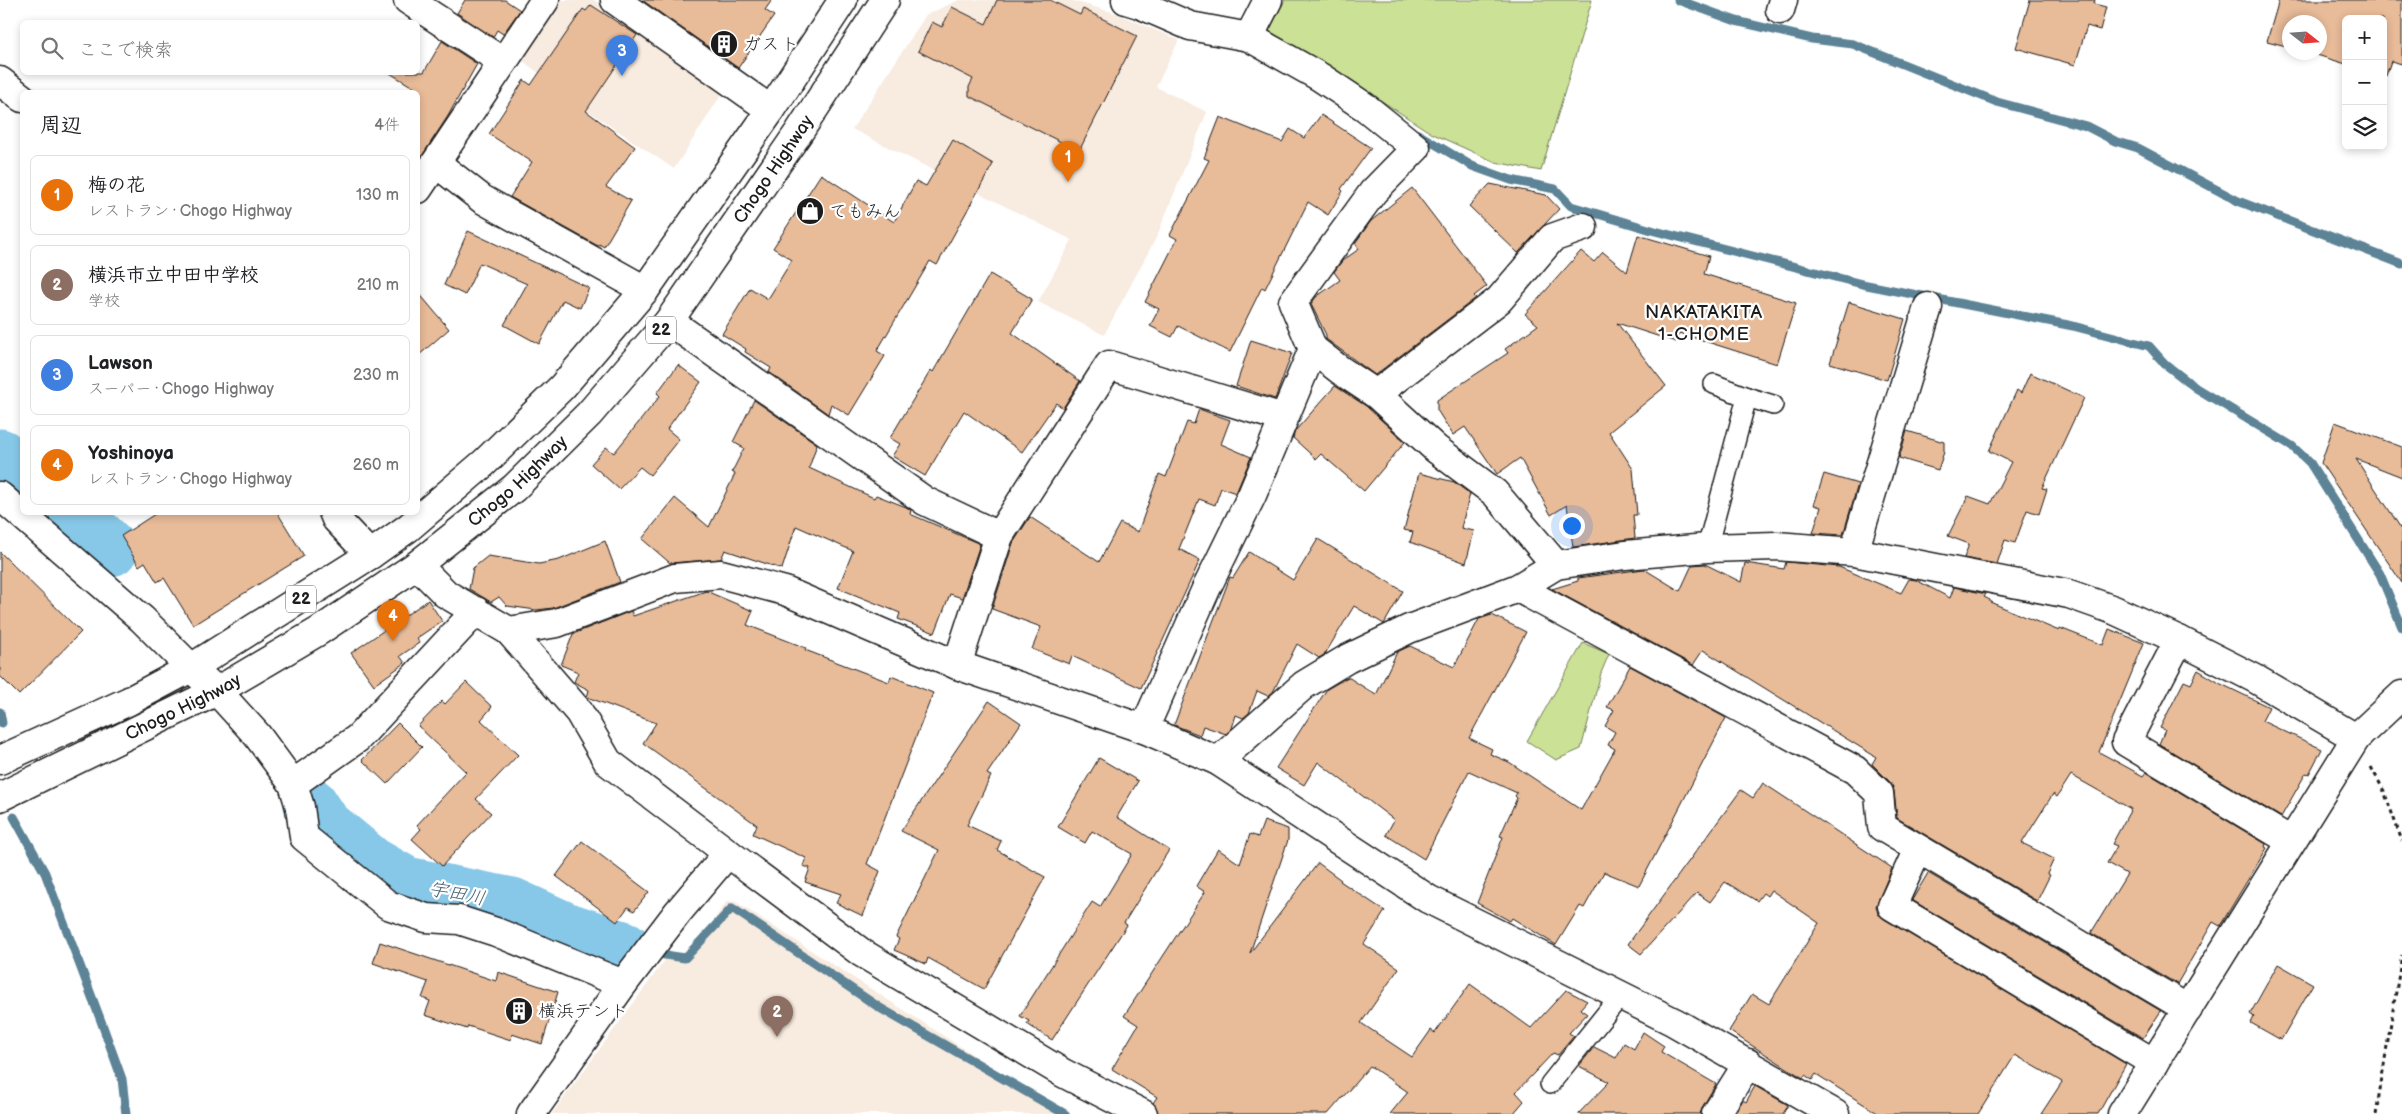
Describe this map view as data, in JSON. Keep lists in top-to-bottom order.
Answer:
{
  "streets": {
    "street": ["Chogo Highway", "22"]
  },
  "districts": ["NAKATAKITA 1-CHOME"],
  "water": ["宇田川"],
  "places": {
    "building": ["ガスト", "横浜テント"],
    "shop": ["てもみん"]
  },
  "north": "right",
  "page": {
    "map_buttons": ["+", "−"],
    "search": "ここで検索",
    "pins": [
      "3",
      "1",
      "4",
      "2"
    ],
    "heading": ["周辺", "4件"],
    "list": [
      {
        "mark": "1",
        "name": "梅の花",
        "note": "レストラン · Chogo Highway",
        "value": "130 m"
      },
      {
        "mark": "2",
        "name": "横浜市立中田中学校",
        "note": "学校",
        "value": "210 m"
      },
      {
        "mark": "3",
        "name": "Lawson",
        "note": "スーパー · Chogo Highway",
        "value": "230 m"
      },
      {
        "mark": "4",
        "name": "Yoshinoya",
        "note": "レストラン · Chogo Highway",
        "value": "260 m"
      }
    ]
  }
}
